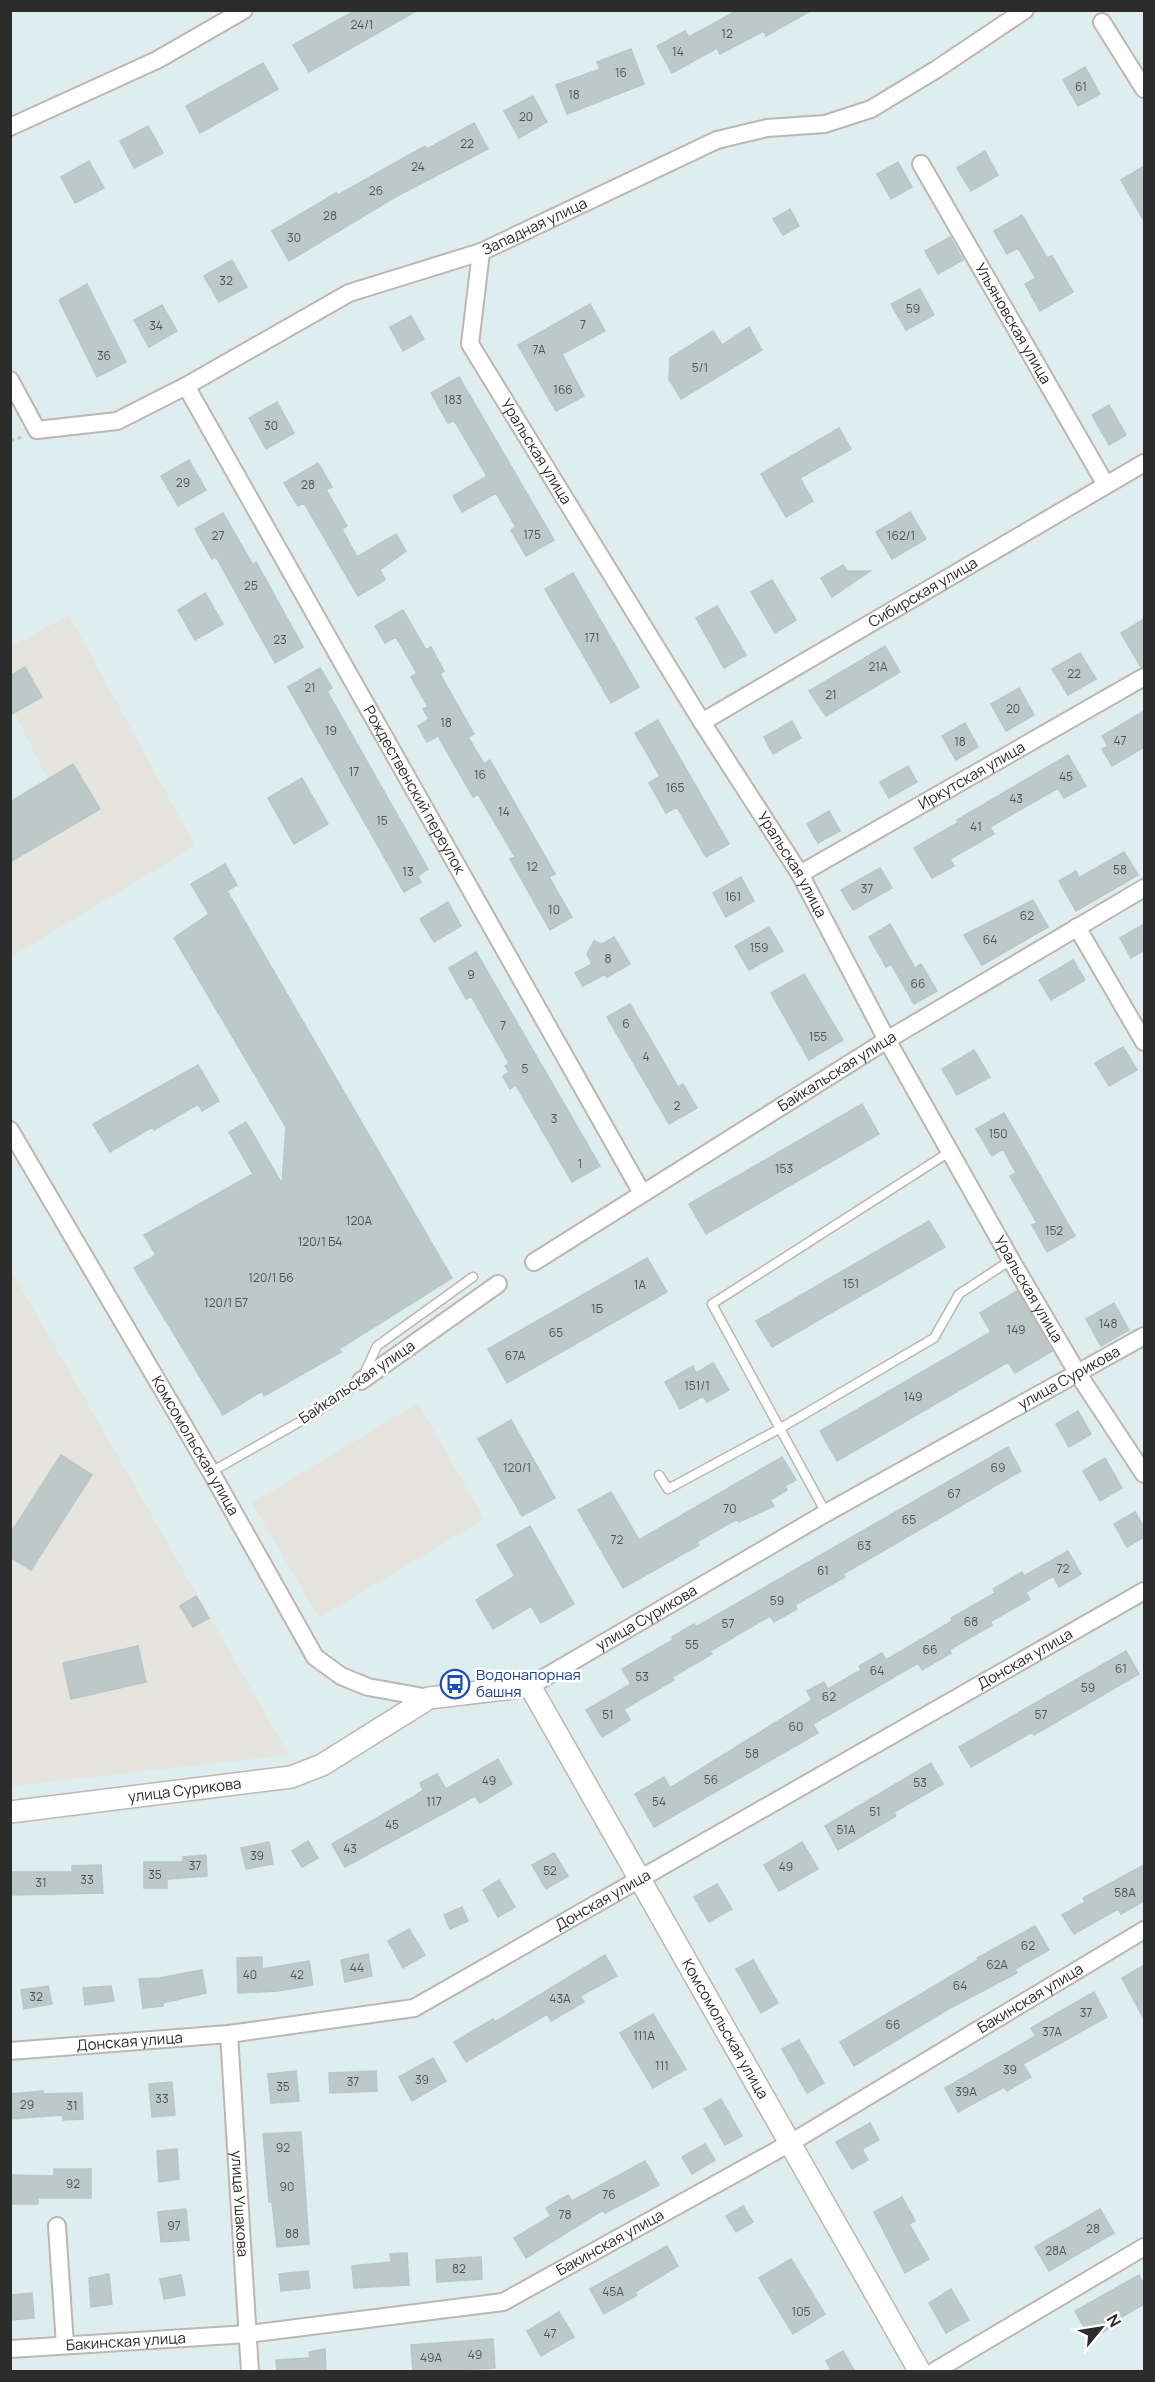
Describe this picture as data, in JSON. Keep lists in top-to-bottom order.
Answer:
{
  "streets": {
    "street": [
      "Западная улица",
      "Ульяновская улица",
      "Уральская улица",
      "Сибирская улица",
      "Иркутская улица",
      "Рождественский переулок",
      "Байкальская улица",
      "улица Сурикова",
      "Комсомольская улица",
      "Донская улица",
      "Бакинская улица",
      "улица Ушакова"
    ]
  },
  "crossings": [
    ["Западная улица", "Уральская улица"],
    ["Западная улица", "Рождественский переулок"],
    ["Ульяновская улица", "Сибирская улица"],
    ["Уральская улица", "Сибирская улица"],
    ["Уральская улица", "Иркутская улица"],
    ["Уральская улица", "Байкальская улица"],
    ["Уральская улица", "улица Сурикова"],
    ["Рождественский переулок", "Байкальская улица"],
    ["Байкальская улица", "Комсомольская улица"],
    ["улица Сурикова", "Комсомольская улица"],
    ["Комсомольская улица", "Донская улица"],
    ["Комсомольская улица", "Бакинская улица"],
    ["Донская улица", "улица Ушакова"],
    ["Бакинская улица", "улица Ушакова"]
  ],
  "places": {
    "bus stop": ["Водонапорная башня"]
  },
  "house_numbers": [
    "24/1",
    "12",
    "14",
    "16",
    "61",
    "18",
    "20",
    "22",
    "24",
    "26",
    "28",
    "30",
    "32",
    "59",
    "7",
    "34",
    "7А",
    "36",
    "5/1",
    "166",
    "183",
    "30",
    "29",
    "28",
    "175",
    "27",
    "162/1",
    "25",
    "171",
    "23",
    "21А",
    "22",
    "21",
    "21",
    "20",
    "18",
    "19",
    "47",
    "18",
    "17",
    "16",
    "45",
    "165",
    "43",
    "14",
    "15",
    "41",
    "12",
    "58",
    "13",
    "37",
    "161",
    "10",
    "62",
    "64",
    "159",
    "8",
    "9",
    "66",
    "6",
    "7",
    "155",
    "4",
    "5",
    "2",
    "3",
    "150",
    "1",
    "153",
    "120А",
    "152",
    "120/1 Б4",
    "120/1 Б6",
    "151",
    "1А",
    "120/1 Б7",
    "1Б",
    "148",
    "149",
    "65",
    "67А",
    "151/1",
    "149",
    "120/1",
    "69",
    "67",
    "70",
    "65",
    "72",
    "63",
    "72",
    "61",
    "59",
    "68",
    "57",
    "55",
    "66",
    "61",
    "64",
    "53",
    "59",
    "62",
    "51",
    "57",
    "60",
    "58",
    "56",
    "49",
    "53",
    "117",
    "54",
    "51",
    "45",
    "51А",
    "43",
    "39",
    "37",
    "49",
    "52",
    "35",
    "33",
    "31",
    "58А",
    "62",
    "62А",
    "44",
    "40",
    "42",
    "64",
    "32",
    "43А",
    "37",
    "66",
    "37А",
    "111А",
    "111",
    "39",
    "39",
    "37",
    "35",
    "39А",
    "33",
    "29",
    "31",
    "92",
    "92",
    "90",
    "76",
    "78",
    "97",
    "28",
    "88",
    "28А",
    "82",
    "45А",
    "105",
    "47",
    "49",
    "49А"
  ],
  "north": "top right"
}
